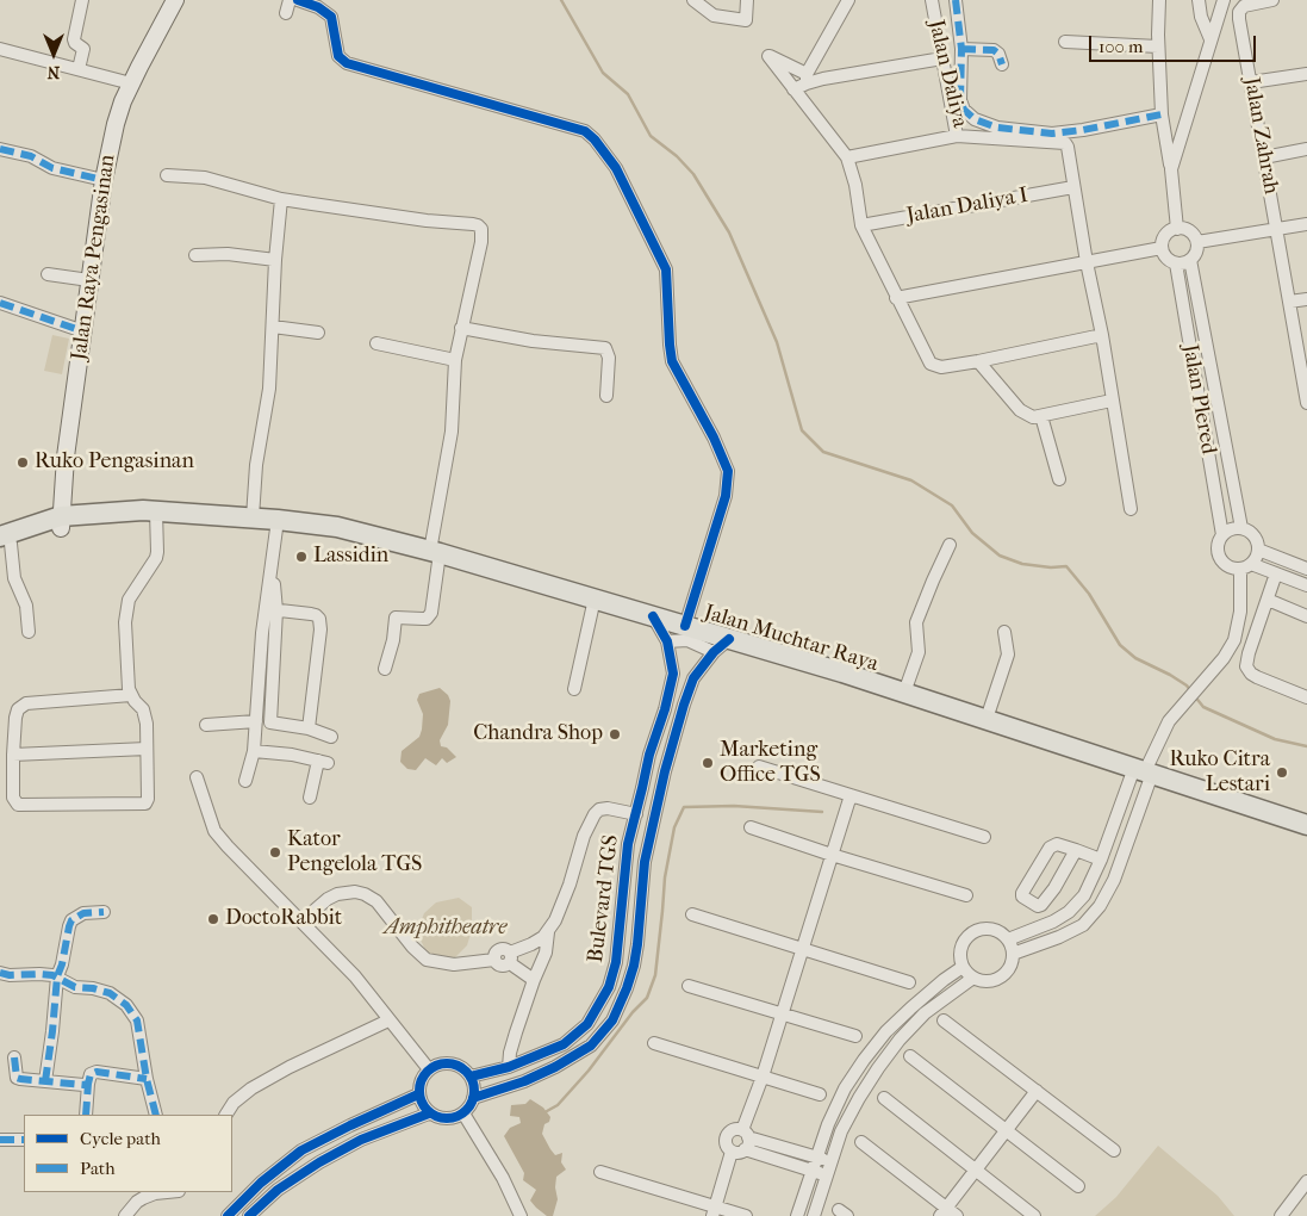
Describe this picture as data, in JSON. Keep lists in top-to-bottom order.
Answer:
{
  "streets": {
    "highway": ["Jalan Muchtar Raya"],
    "main road": ["Jalan Raya Pengasinan"],
    "street": [
      "Jalan Daliya",
      "Jalan Zahrah",
      "Jalan Daliya I",
      "Jalan Plered",
      "Bulevard TGS"
    ]
  },
  "crossings": [
    ["Jalan Daliya", "Jalan Daliya I"],
    ["Jalan Raya Pengasinan", "Jalan Muchtar Raya"],
    ["Jalan Muchtar Raya", "Bulevard TGS"]
  ],
  "parks": ["Amphitheatre"],
  "places": [
    "Ruko Pengasinan",
    "Lassidin",
    "Chandra Shop",
    "Marketing Office TGS",
    "Ruko Citra Lestari",
    "Kator Pengelola TGS",
    "DoctoRabbit"
  ],
  "legend": ["Cycle path", "Path"],
  "scale_bar": "100 m",
  "north": "bottom"
}
